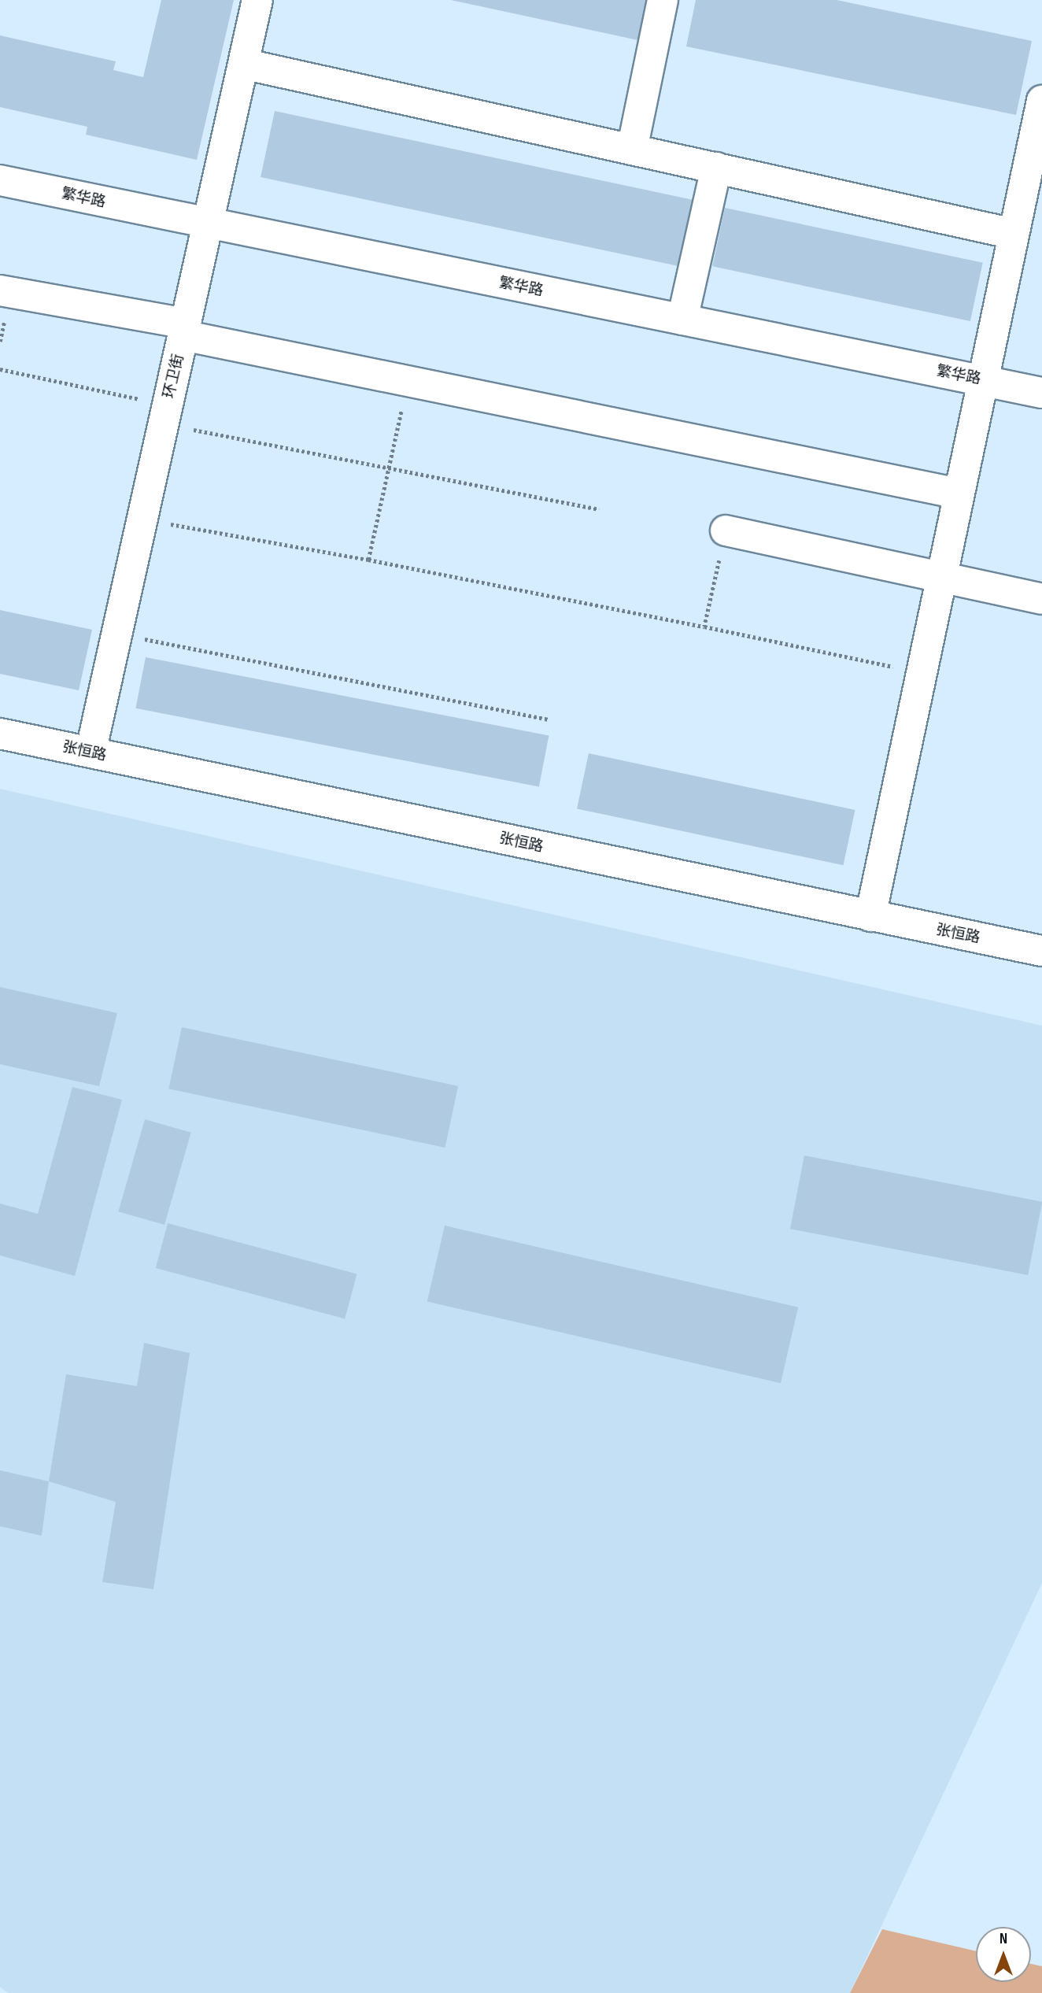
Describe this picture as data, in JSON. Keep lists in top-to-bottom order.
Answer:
{
  "streets": {
    "street": ["繁华路", "环卫街", "张恒路"]
  },
  "crossings": [
    ["繁华路", "环卫街"],
    ["环卫街", "张恒路"]
  ],
  "north": "top"
}
